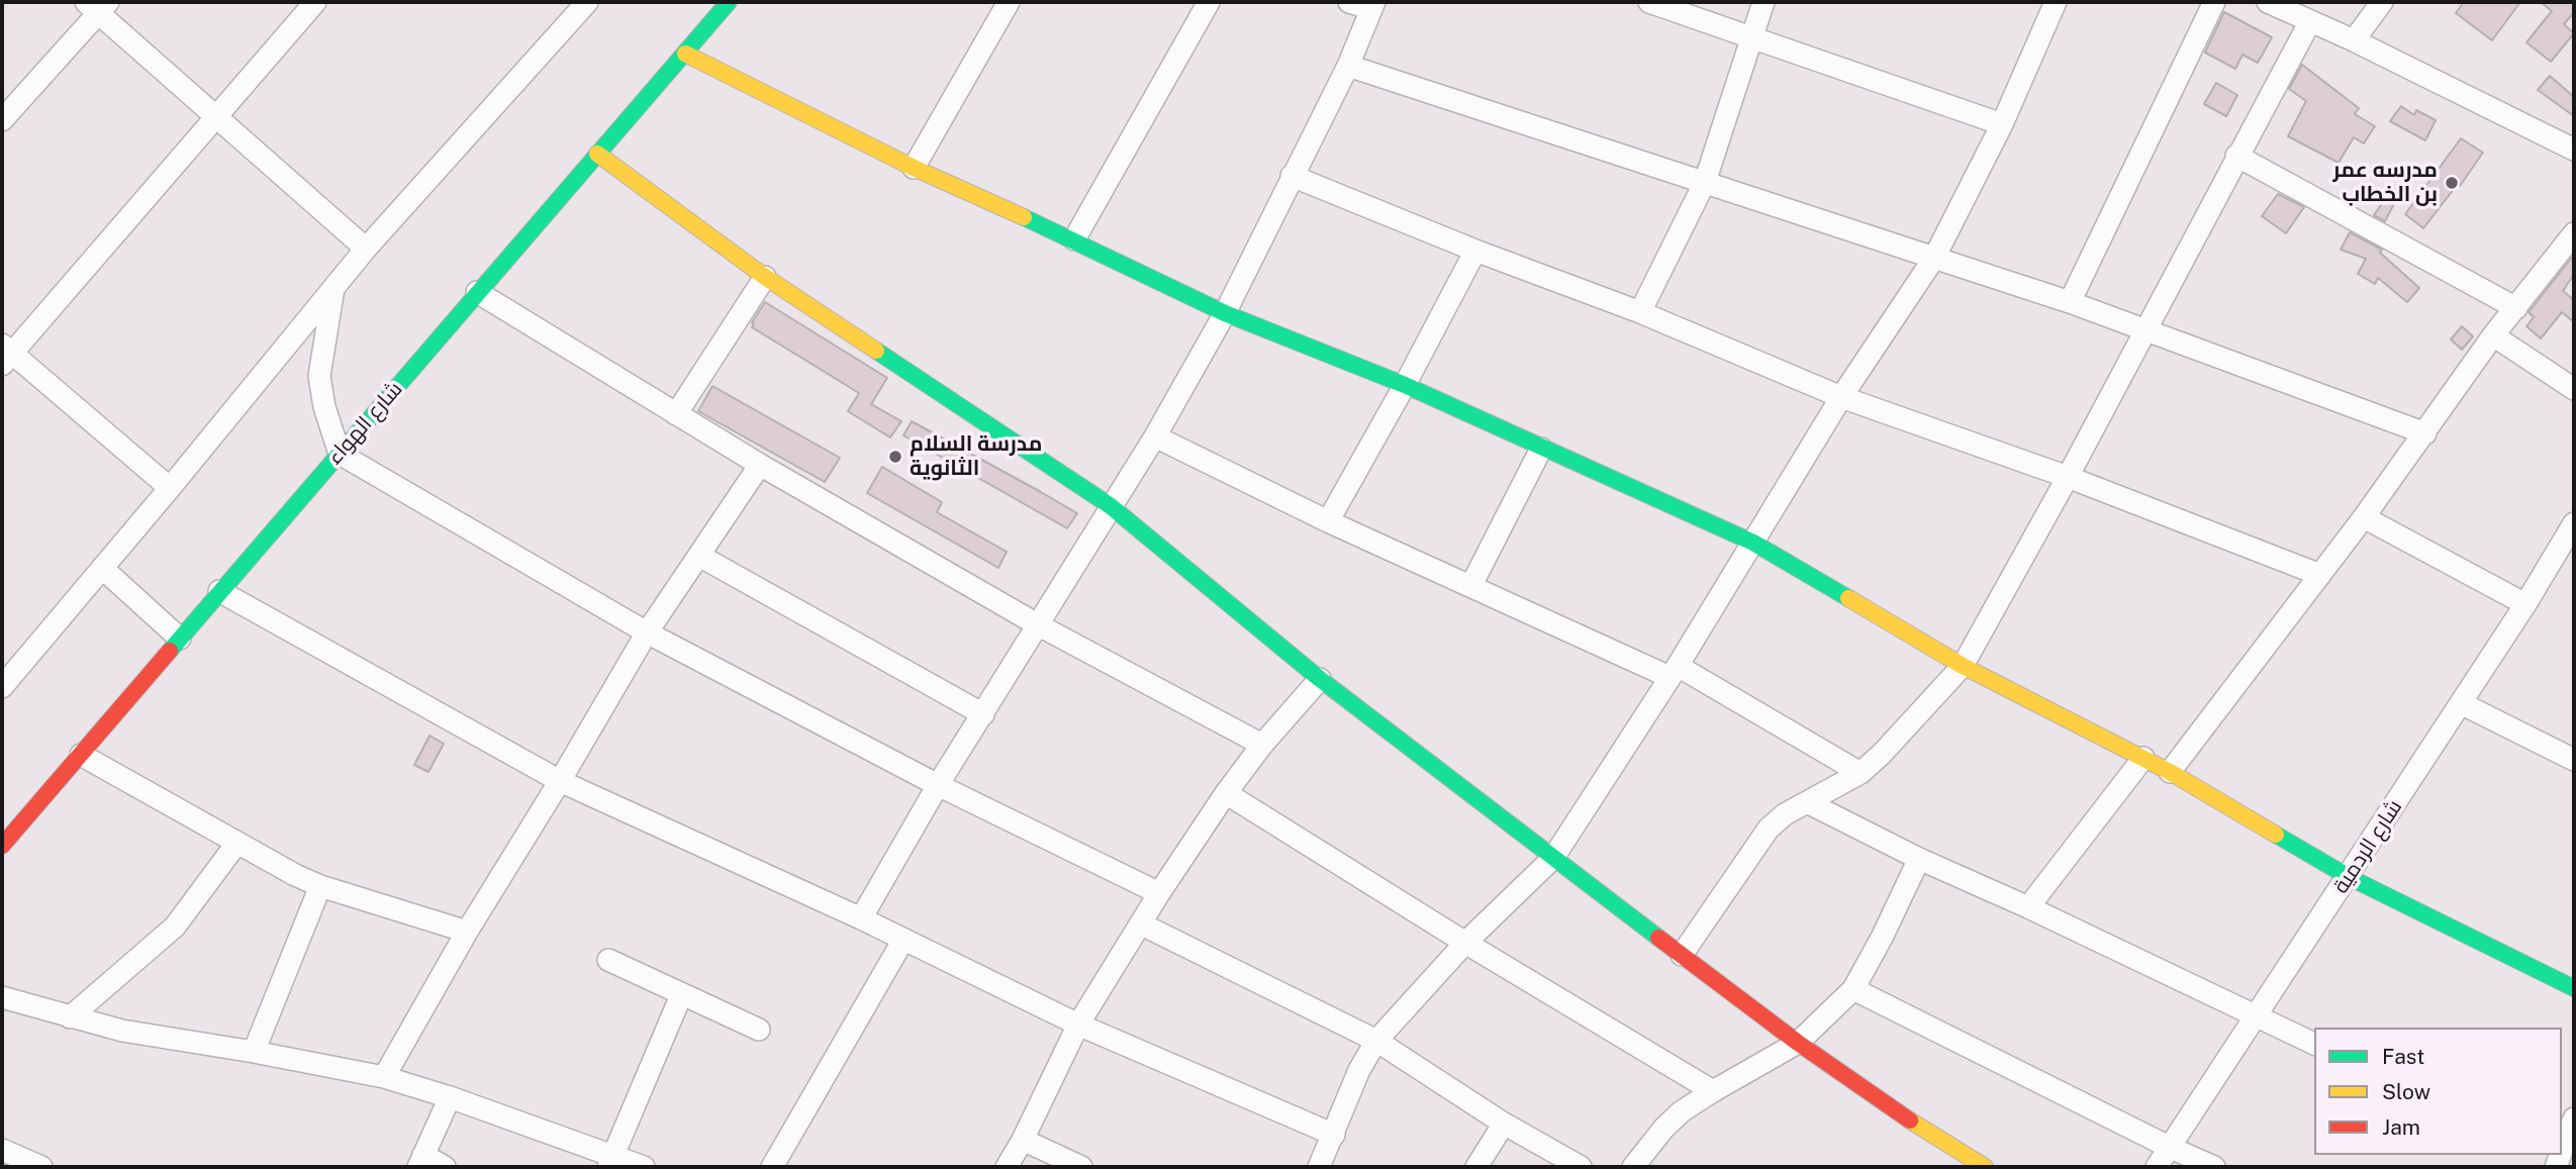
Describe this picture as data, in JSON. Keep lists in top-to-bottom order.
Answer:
{
  "streets": {
    "street": ["شارع الهواء", "شارع الردمية"]
  },
  "places": ["مدرسه عمر بن الخطاب", "مدرسة السلام الثانوية"],
  "legend": ["Fast", "Slow", "Jam"]
}
